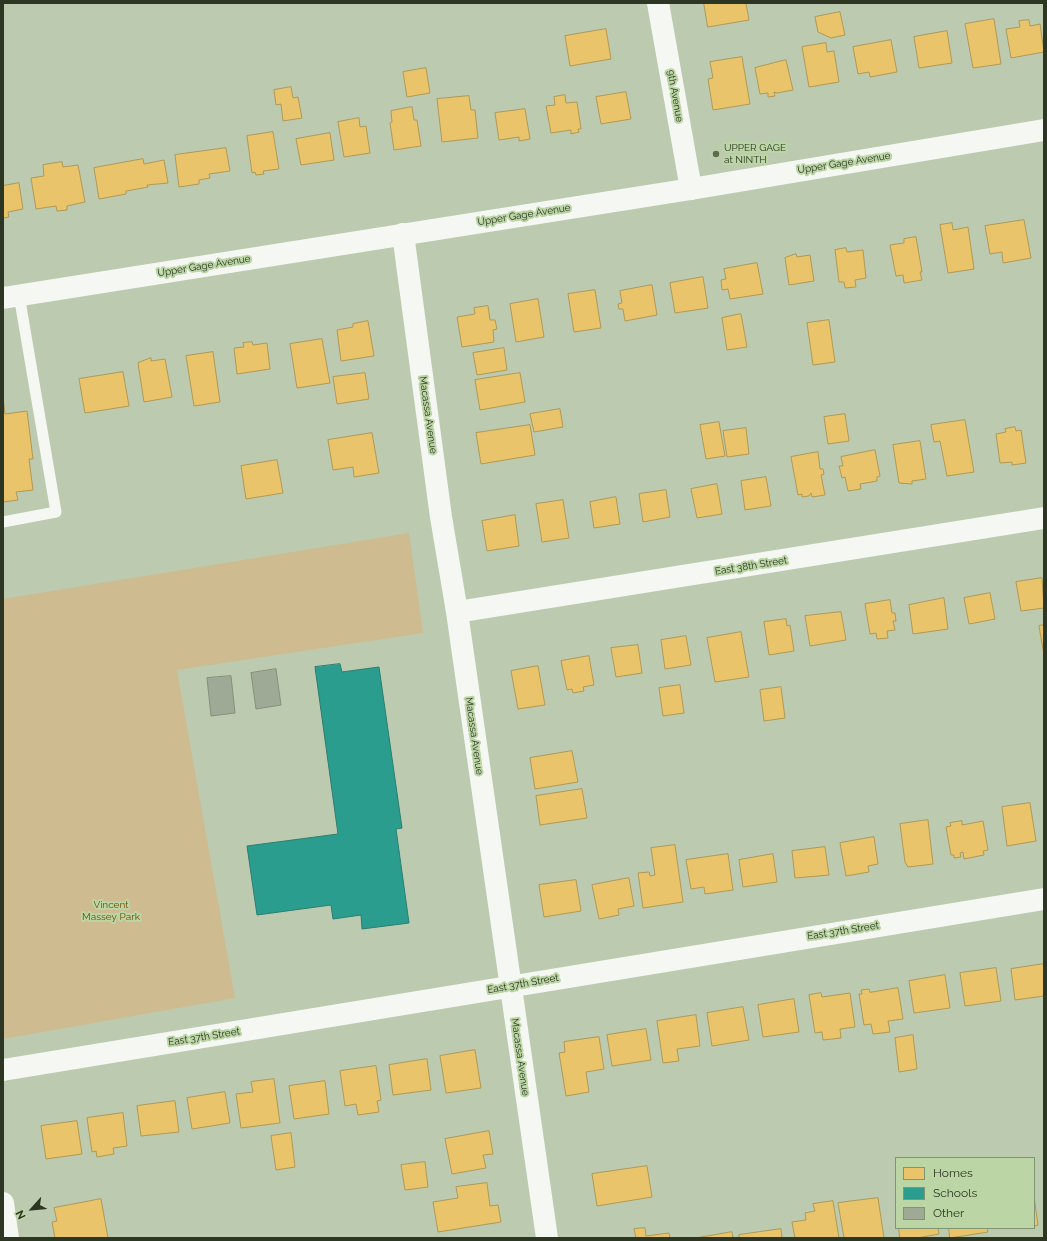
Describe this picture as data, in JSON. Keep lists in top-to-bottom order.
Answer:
{
  "streets": {
    "street": [
      "9th Avenue",
      "Upper Gage Avenue",
      "Macassa Avenue",
      "East 38th Street",
      "East 37th Street"
    ]
  },
  "crossings": [
    ["9th Avenue", "Upper Gage Avenue"],
    ["Upper Gage Avenue", "Macassa Avenue"],
    ["Macassa Avenue", "East 38th Street"],
    ["Macassa Avenue", "East 37th Street"]
  ],
  "parks": ["Vincent Massey Park"],
  "places": ["UPPER GAGE at NINTH"],
  "legend": ["Homes", "Schools", "Other"],
  "north": "bottom left"
}
